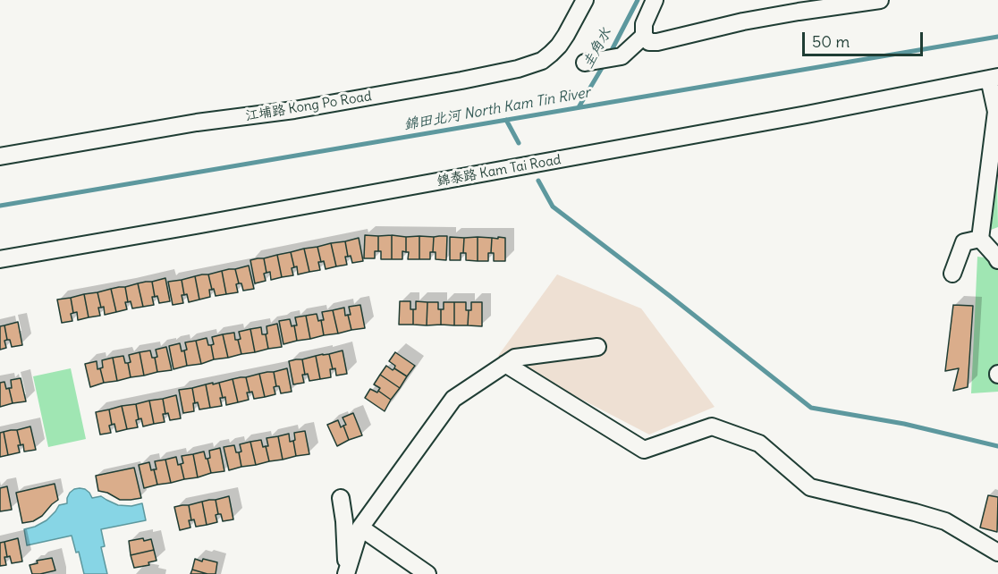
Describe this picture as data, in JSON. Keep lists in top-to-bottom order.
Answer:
{
  "streets": {
    "street": ["江埔路 Kong Po Road", "錦泰路 Kam Tai Road"]
  },
  "water": ["圭角水", "錦田北河 North Kam Tin River"],
  "scale_bar": "50 m"
}
